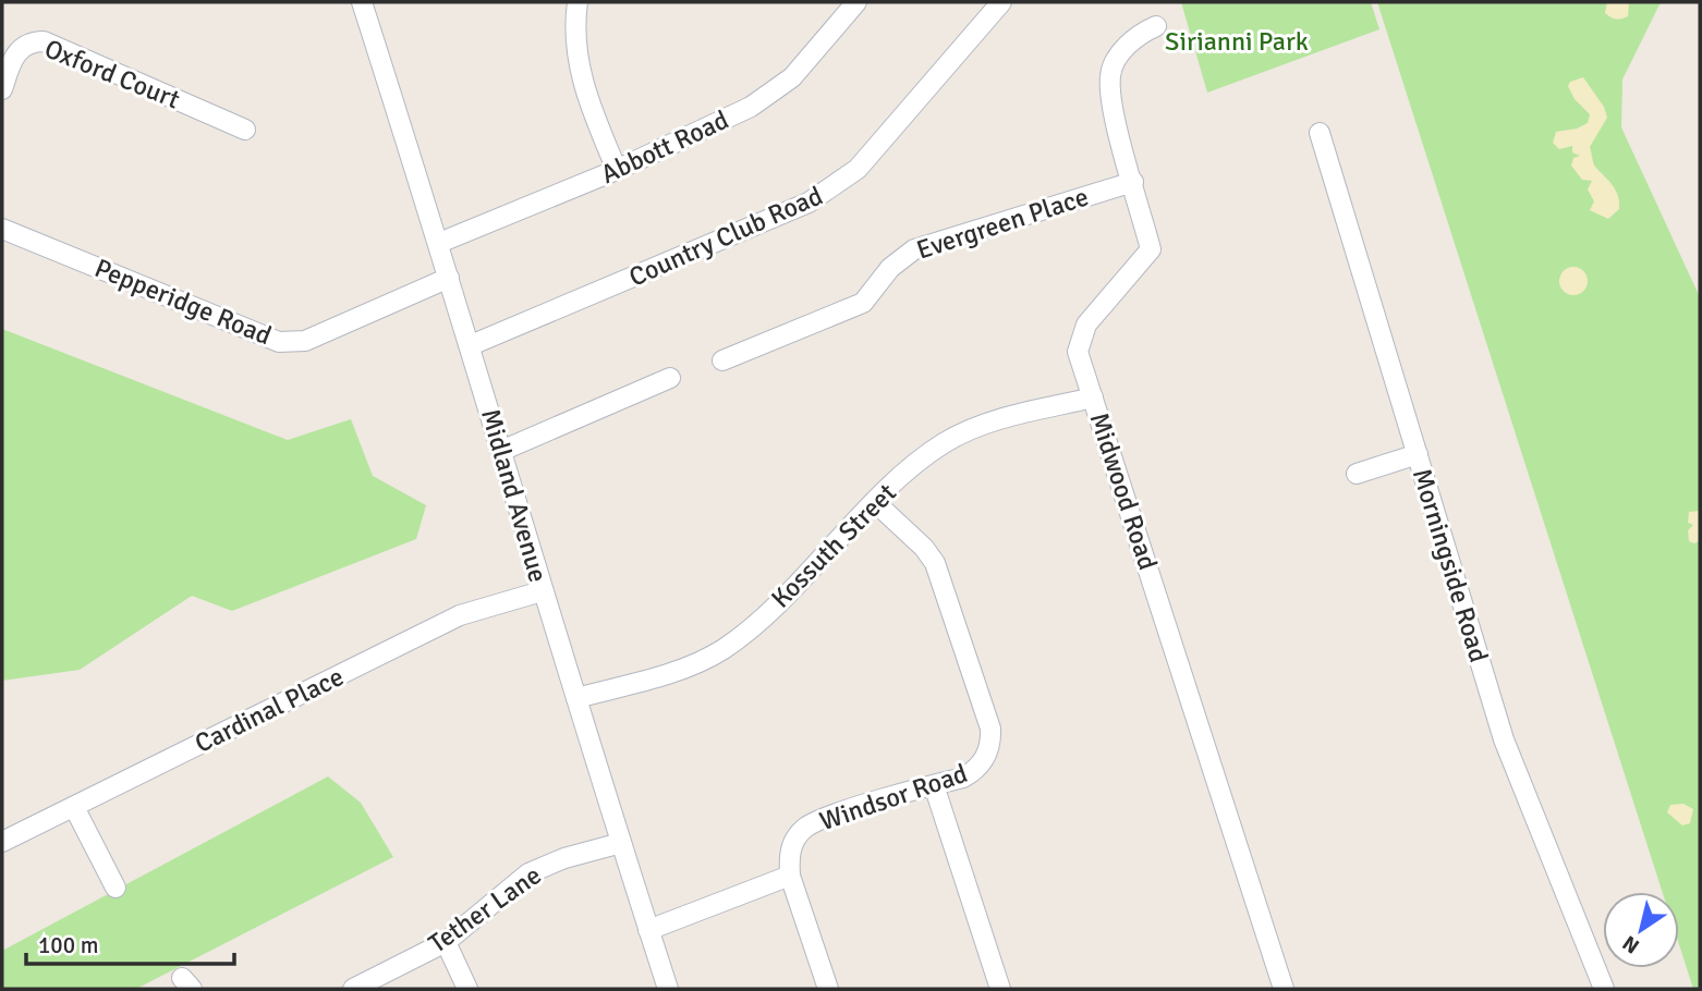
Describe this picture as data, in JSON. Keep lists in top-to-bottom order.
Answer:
{
  "streets": {
    "street": [
      "Oxford Court",
      "Abbott Road",
      "Evergreen Place",
      "Country Club Road",
      "Pepperidge Road",
      "Midwood Road",
      "Midland Avenue",
      "Kossuth Street",
      "Morningside Road",
      "Cardinal Place",
      "Windsor Road",
      "Tether Lane"
    ]
  },
  "crossings": [
    ["Abbott Road", "Midland Avenue"],
    ["Evergreen Place", "Midwood Road"],
    ["Country Club Road", "Midland Avenue"],
    ["Pepperidge Road", "Midland Avenue"],
    ["Midwood Road", "Kossuth Street"],
    ["Midland Avenue", "Kossuth Street"],
    ["Midland Avenue", "Cardinal Place"],
    ["Midland Avenue", "Tether Lane"],
    ["Kossuth Street", "Windsor Road"]
  ],
  "parks": ["Sirianni Park"],
  "scale_bar": "100 m",
  "north": "bottom left"
}
